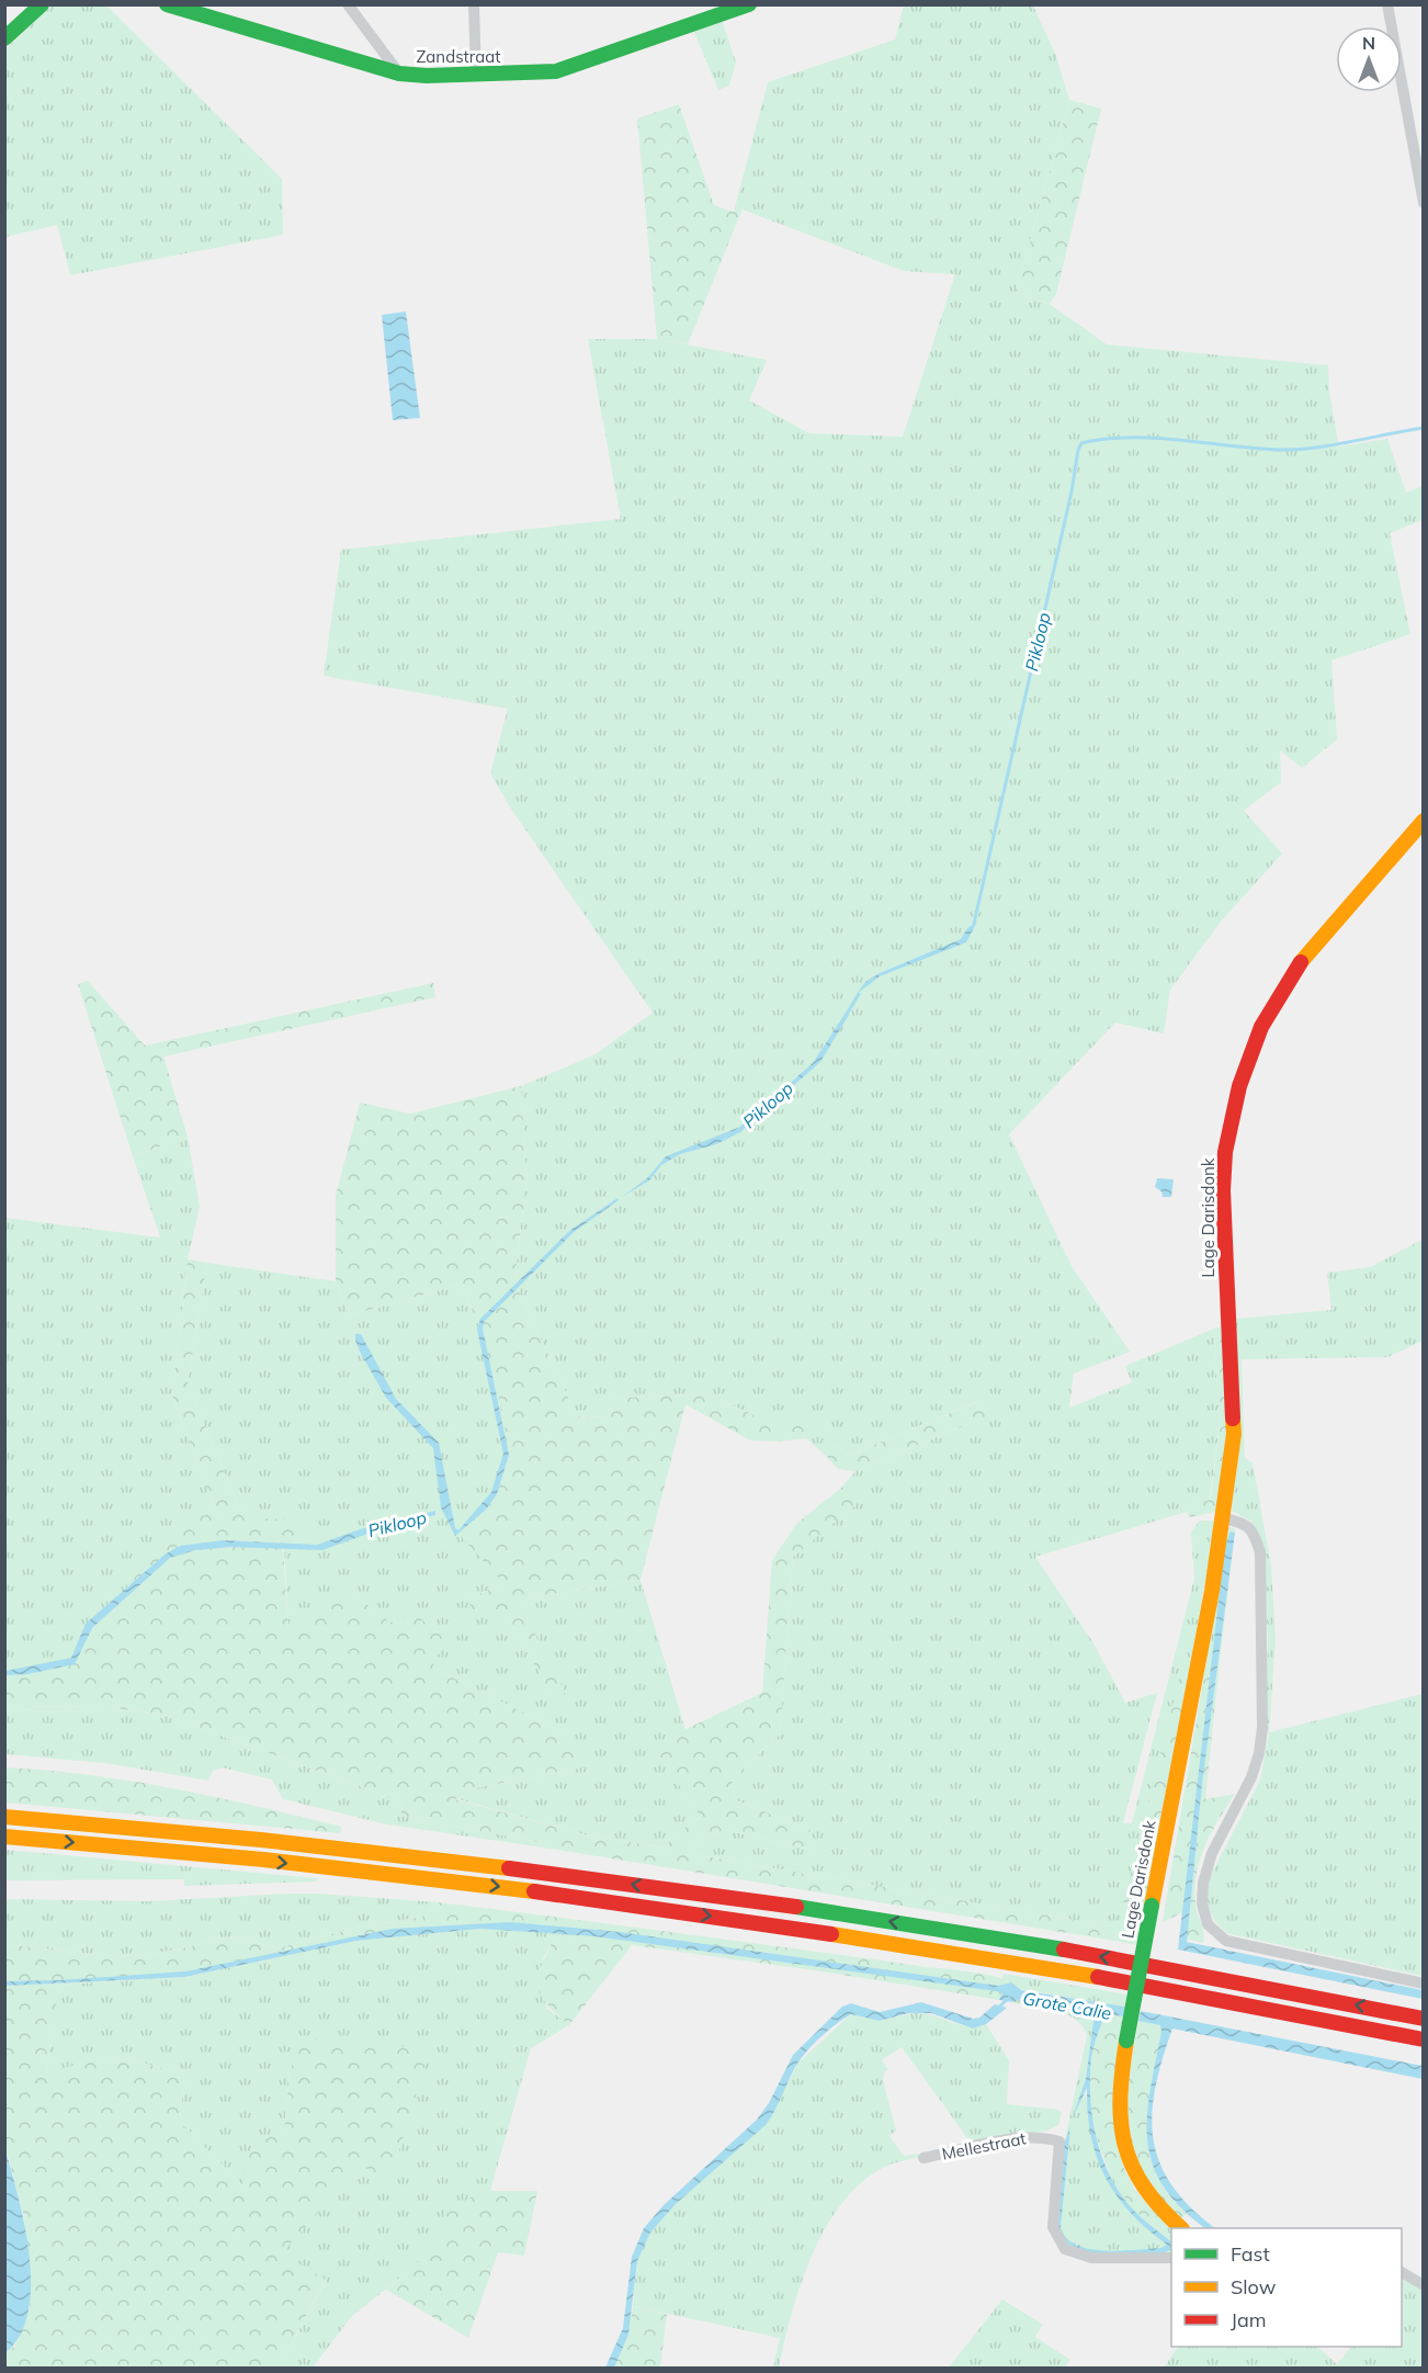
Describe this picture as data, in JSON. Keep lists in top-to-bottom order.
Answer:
{
  "streets": {
    "main road": ["Zandstraat", "Lage Darisdonk"],
    "street": ["Mellestraat"]
  },
  "water": ["Pikloop", "Grote Calie"],
  "legend": ["Fast", "Slow", "Jam"],
  "north": "top"
}
